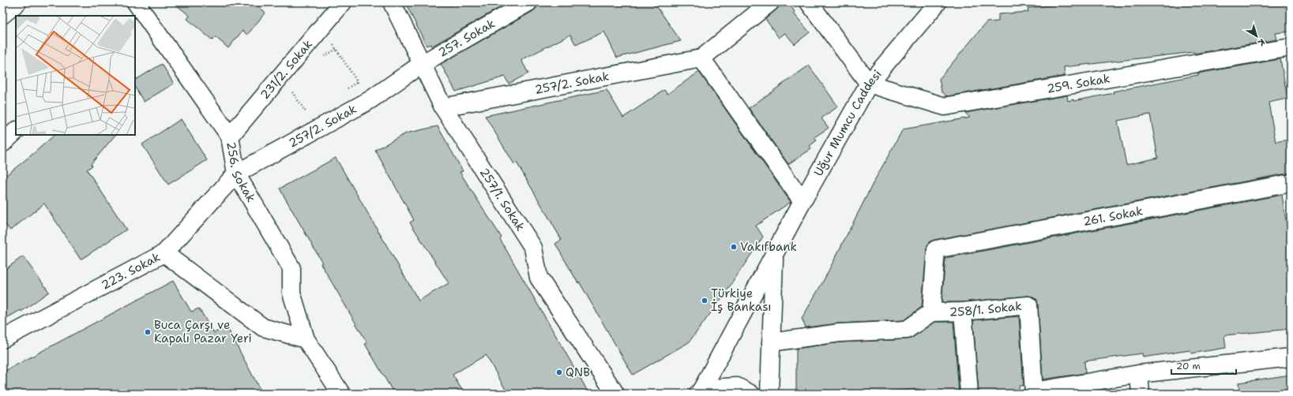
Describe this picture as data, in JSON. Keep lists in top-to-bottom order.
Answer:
{
  "streets": {
    "street": [
      "257. Sokak",
      "231/2. Sokak",
      "257/2. Sokak",
      "259. Sokak",
      "Uğur Mumcu Caddesi",
      "256. Sokak",
      "257/1. Sokak",
      "261. Sokak",
      "223. Sokak",
      "258/1. Sokak"
    ]
  },
  "crossings": [
    ["257. Sokak", "257/2. Sokak"],
    ["257. Sokak", "257/1. Sokak"],
    ["231/2. Sokak", "256. Sokak"],
    ["257/2. Sokak", "256. Sokak"],
    ["257/2. Sokak", "257/1. Sokak"],
    ["257/2. Sokak", "223. Sokak"],
    ["259. Sokak", "Uğur Mumcu Caddesi"],
    ["256. Sokak", "223. Sokak"],
    ["261. Sokak", "258/1. Sokak"]
  ],
  "places": [
    "Vakıfbank",
    "Türkiye İş Bankası",
    "Buca Çarşı ve Kapalı Pazar Yeri",
    "QNB"
  ],
  "scale_bar": "20 m",
  "north": "bottom right"
}
